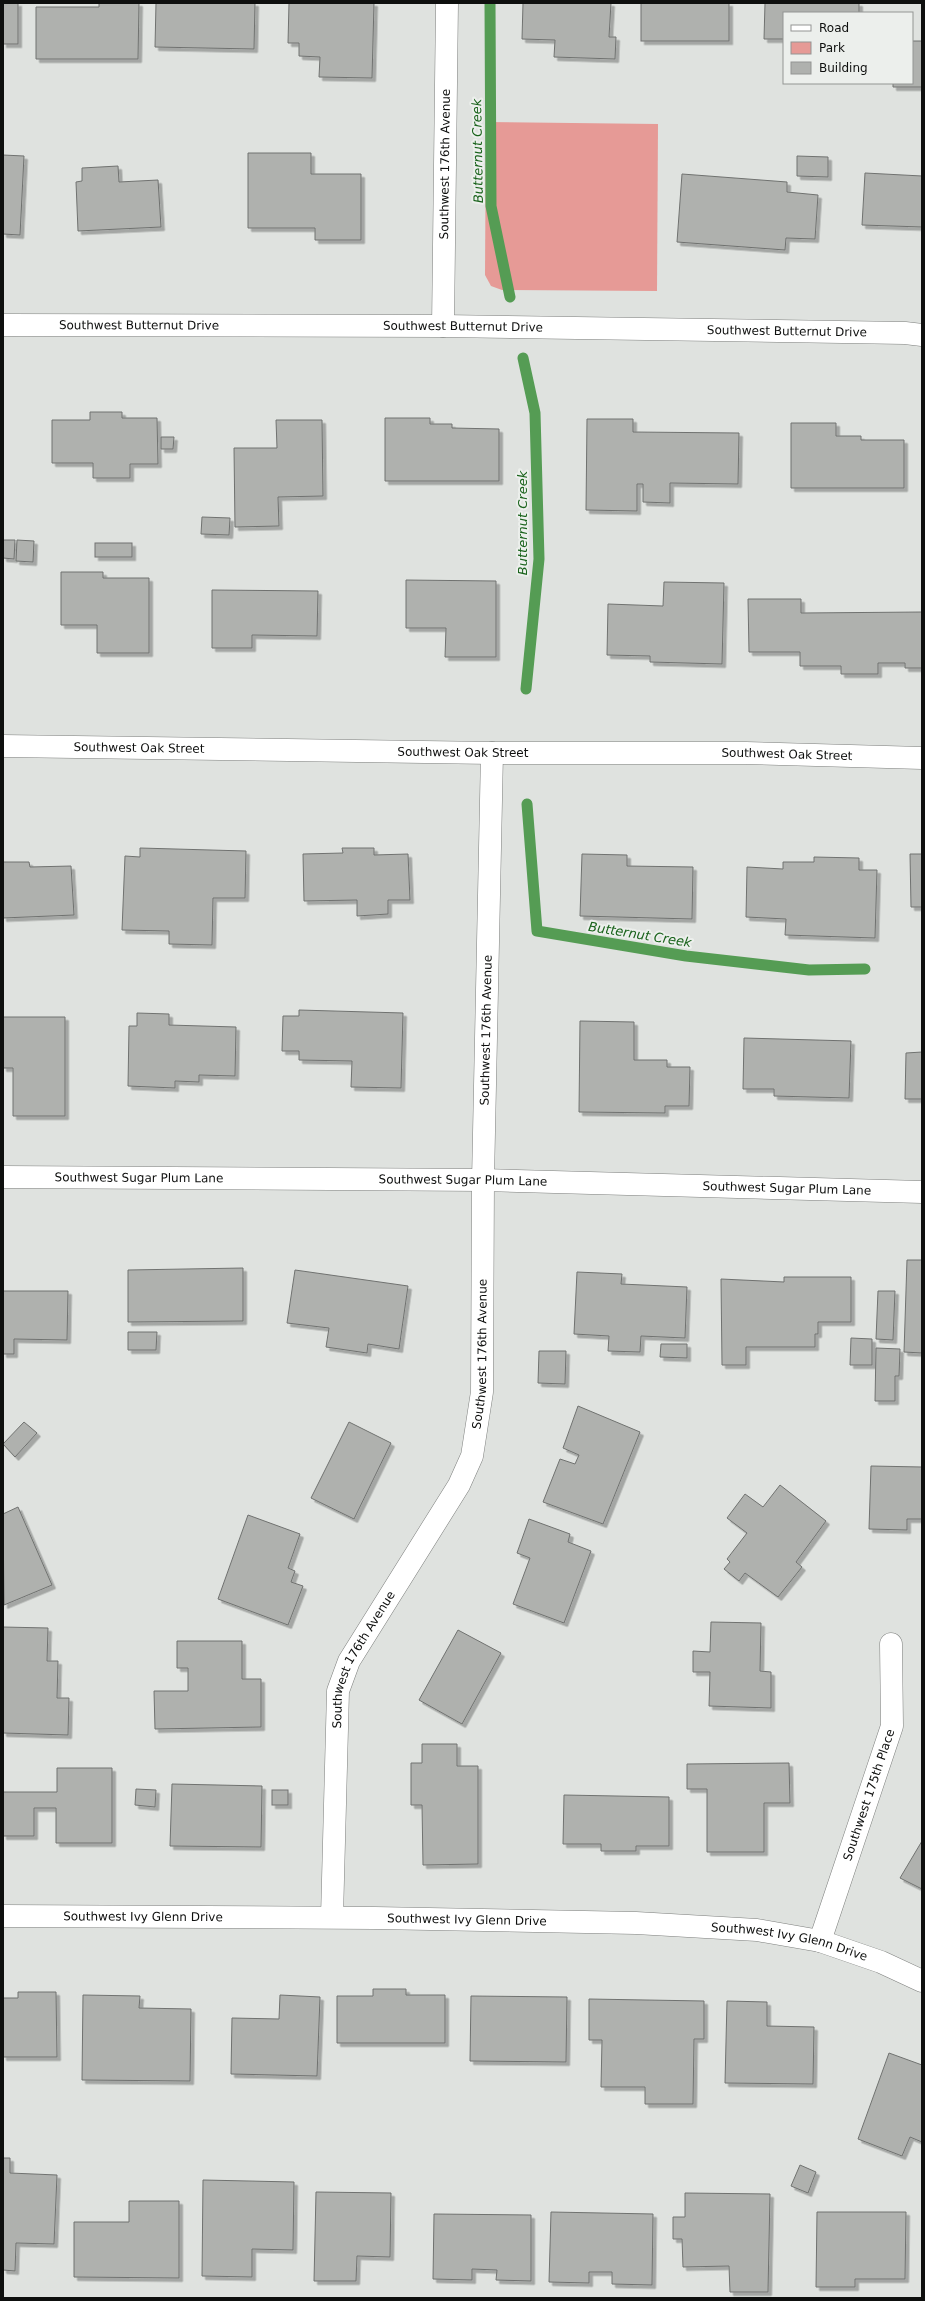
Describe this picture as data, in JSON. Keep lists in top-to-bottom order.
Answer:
{
  "streets": {
    "street": [
      "Southwest 176th Avenue",
      "Southwest Butternut Drive",
      "Southwest Oak Street",
      "Southwest Sugar Plum Lane",
      "Southwest 175th Place",
      "Southwest Ivy Glenn Drive"
    ]
  },
  "crossings": [
    ["Southwest 176th Avenue", "Southwest Butternut Drive"],
    ["Southwest 176th Avenue", "Southwest Oak Street"],
    ["Southwest 176th Avenue", "Southwest Sugar Plum Lane"],
    ["Southwest 176th Avenue", "Southwest Ivy Glenn Drive"],
    ["Southwest 175th Place", "Southwest Ivy Glenn Drive"]
  ],
  "water": ["Butternut Creek"],
  "legend": ["Road", "Park", "Building"]
}
